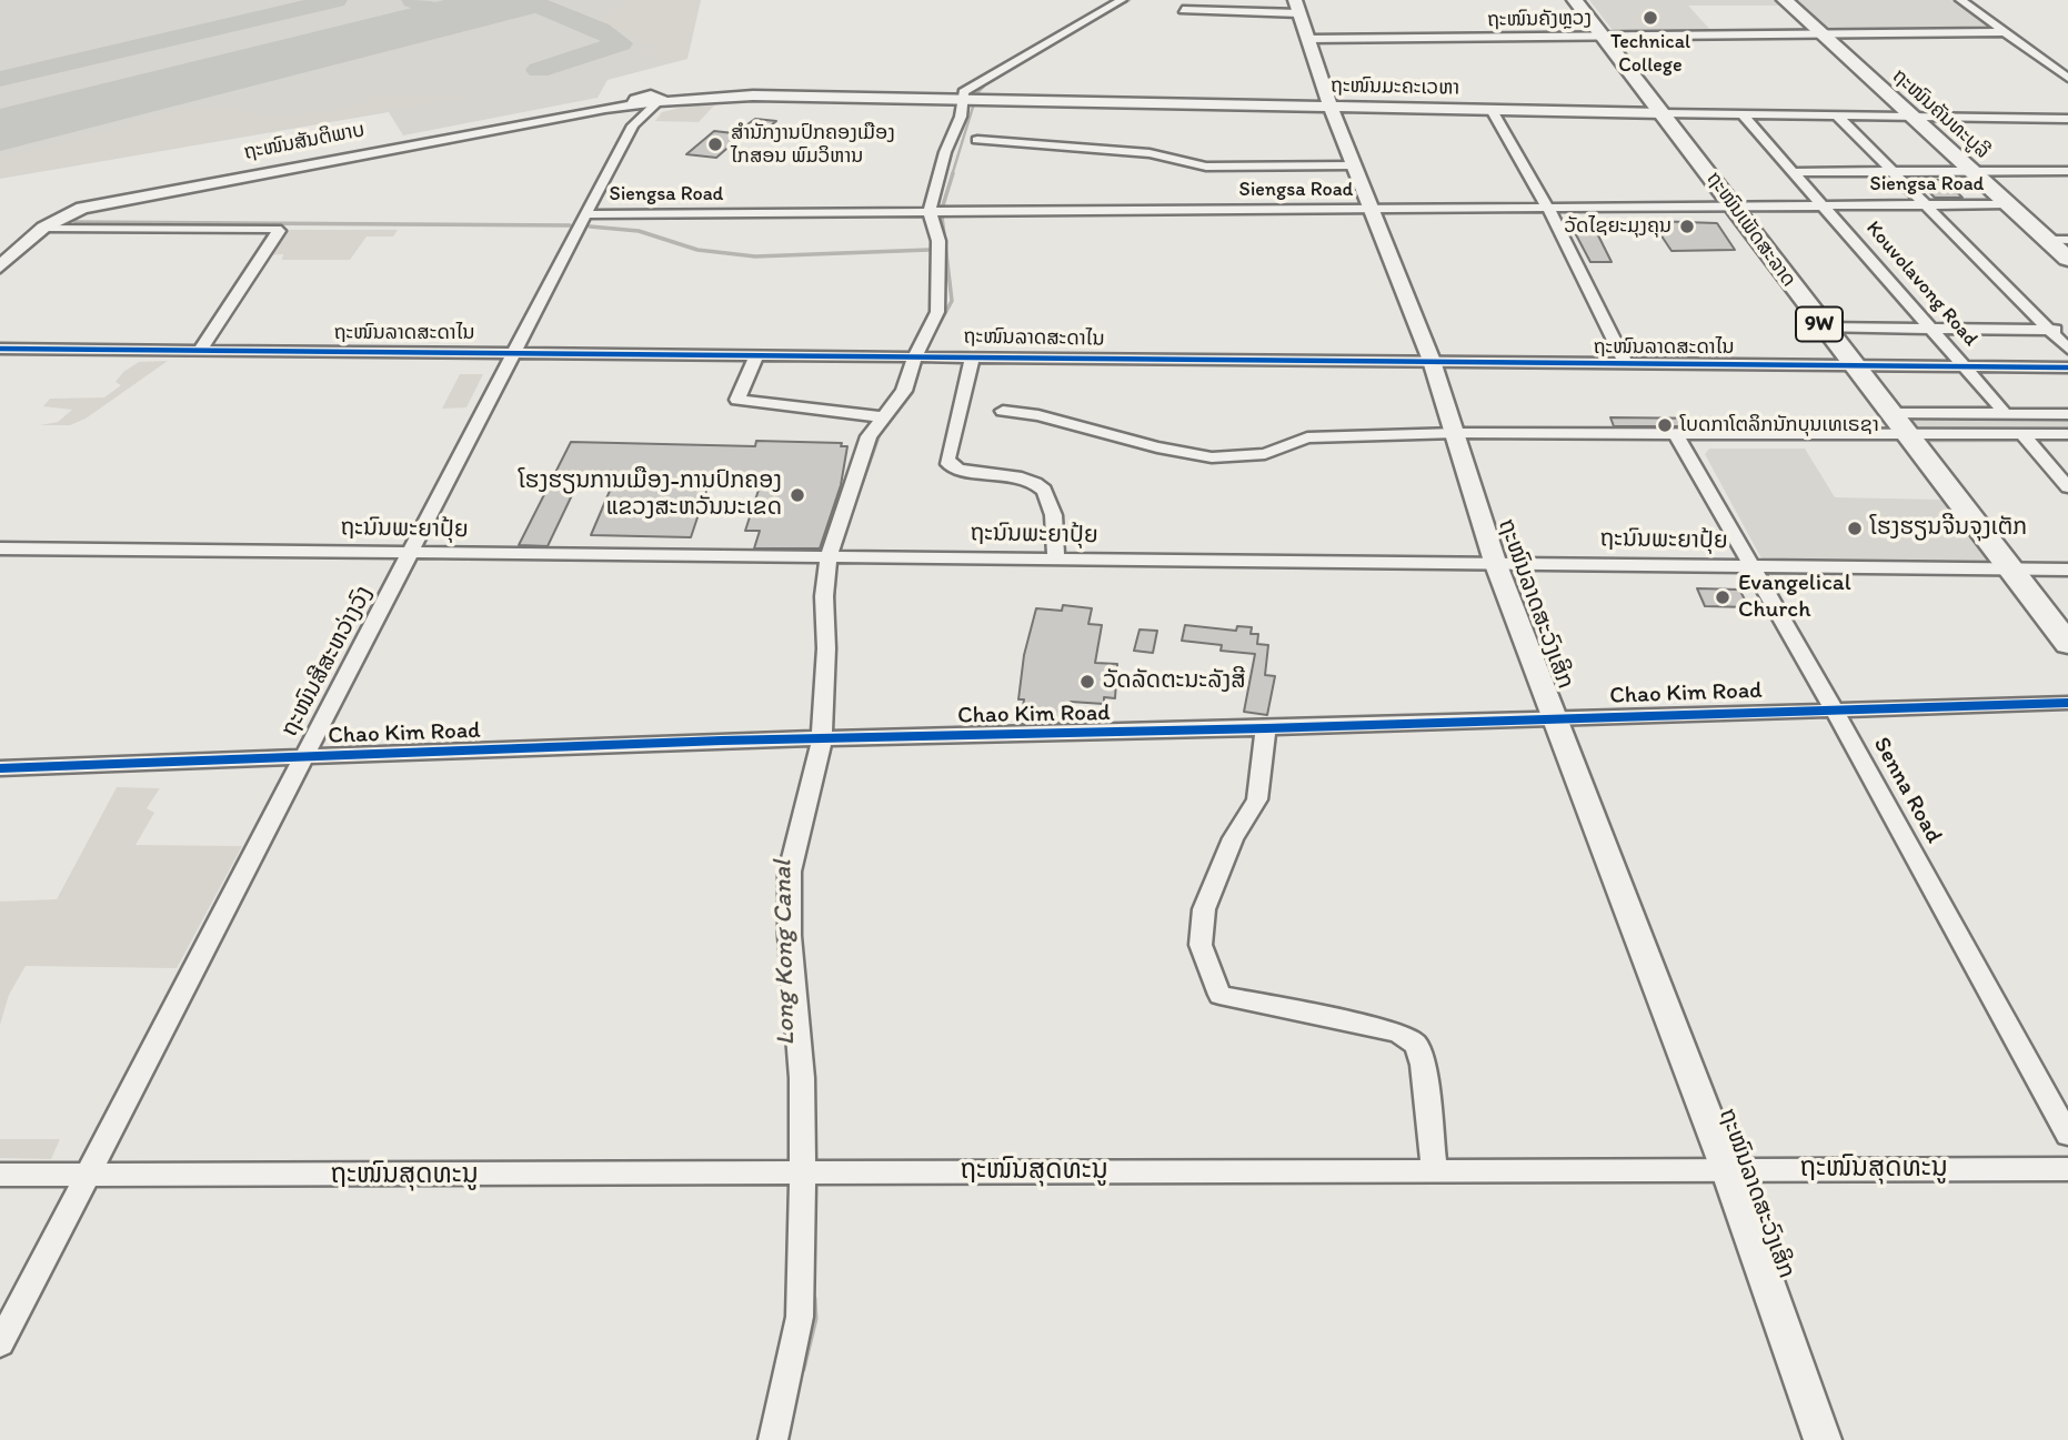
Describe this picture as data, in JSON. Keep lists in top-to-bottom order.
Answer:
{
  "streets": {
    "main road": ["ຖະໜົນຄັນທະບູລີ", "ຖະໜົນເພັດສະລາດ", "9W"],
    "street": [
      "ຖະໜົນຄັງຫຼວງ",
      "ຖະໜົນມະຄະເວຫາ",
      "ຖະໜົນສັນຕິພາບ",
      "Siengsa Road",
      "Kouvolavong Road",
      "ຖະໜົນລາດສະດາໄນ",
      "ຖະນົນພະຍາປຸ້ຍ",
      "ຖະໜົນລາດສະວົງເສິກ",
      "ຖະໜົນສີສະຫວ່າງວົງ",
      "Chao Kim Road",
      "Senna Road",
      "ຖະໜົນສຸດທະນູ"
    ]
  },
  "crossings": [
    ["ຖະໜົນຄັງຫຼວງ", "ຖະໜົນຄັນທະບູລີ"],
    ["ຖະໜົນຄັງຫຼວງ", "ຖະໜົນເພັດສະລາດ"],
    ["ຖະໜົນຄັງຫຼວງ", "ຖະໜົນລາດສະວົງເສິກ"],
    ["ຖະໜົນມະຄະເວຫາ", "ຖະໜົນຄັນທະບູລີ"],
    ["ຖະໜົນມະຄະເວຫາ", "ຖະໜົນສັນຕິພາບ"],
    ["ຖະໜົນມະຄະເວຫາ", "ຖະໜົນເພັດສະລາດ"],
    ["ຖະໜົນມະຄະເວຫາ", "Kouvolavong Road"],
    ["ຖະໜົນມະຄະເວຫາ", "ຖະໜົນລາດສະວົງເສິກ"],
    ["ຖະໜົນຄັນທະບູລີ", "Siengsa Road"],
    ["Siengsa Road", "ຖະໜົນເພັດສະລາດ"],
    ["Siengsa Road", "Kouvolavong Road"],
    ["Siengsa Road", "ຖະໜົນລາດສະວົງເສິກ"],
    ["Siengsa Road", "ຖະໜົນສີສະຫວ່າງວົງ"],
    ["ຖະໜົນເພັດສະລາດ", "ຖະໜົນລາດສະດາໄນ"],
    ["ຖະໜົນເພັດສະລາດ", "ຖະນົນພະຍາປຸ້ຍ"],
    ["Kouvolavong Road", "ຖະໜົນລາດສະດາໄນ"],
    ["ຖະໜົນລາດສະດາໄນ", "ຖະໜົນລາດສະວົງເສິກ"],
    ["ຖະໜົນລາດສະດາໄນ", "ຖະໜົນສີສະຫວ່າງວົງ"],
    ["ຖະນົນພະຍາປຸ້ຍ", "ຖະໜົນລາດສະວົງເສິກ"],
    ["ຖະນົນພະຍາປຸ້ຍ", "ຖະໜົນສີສະຫວ່າງວົງ"],
    ["ຖະນົນພະຍາປຸ້ຍ", "Senna Road"],
    ["ຖະໜົນລາດສະວົງເສິກ", "Chao Kim Road"],
    ["ຖະໜົນລາດສະວົງເສິກ", "ຖະໜົນສຸດທະນູ"],
    ["ຖະໜົນສີສະຫວ່າງວົງ", "Chao Kim Road"],
    ["ຖະໜົນສີສະຫວ່າງວົງ", "ຖະໜົນສຸດທະນູ"],
    ["Chao Kim Road", "Senna Road"]
  ],
  "water": ["Long Kong Canal"],
  "places": [
    "Technical College",
    "ສຳນັກງານປົກຄອງເມືອງ ໄກສອນ ພົມວິຫານ",
    "ວັດໄຊຍະມຸງຄຸນ",
    "ໂບດກາໂຕລິກນັກບຸນເທເຣຊາ",
    "ໂຮງຮຽນການເມືອງ-ການປົກຄອງ ແຂວງສະຫວັນນະເຂດ",
    "ໂຮງຮຽນຈີນຈຸງເຕັກ",
    "Evangelical Church",
    "ວັດລັດຕະນະລັງສີ"
  ]
}
